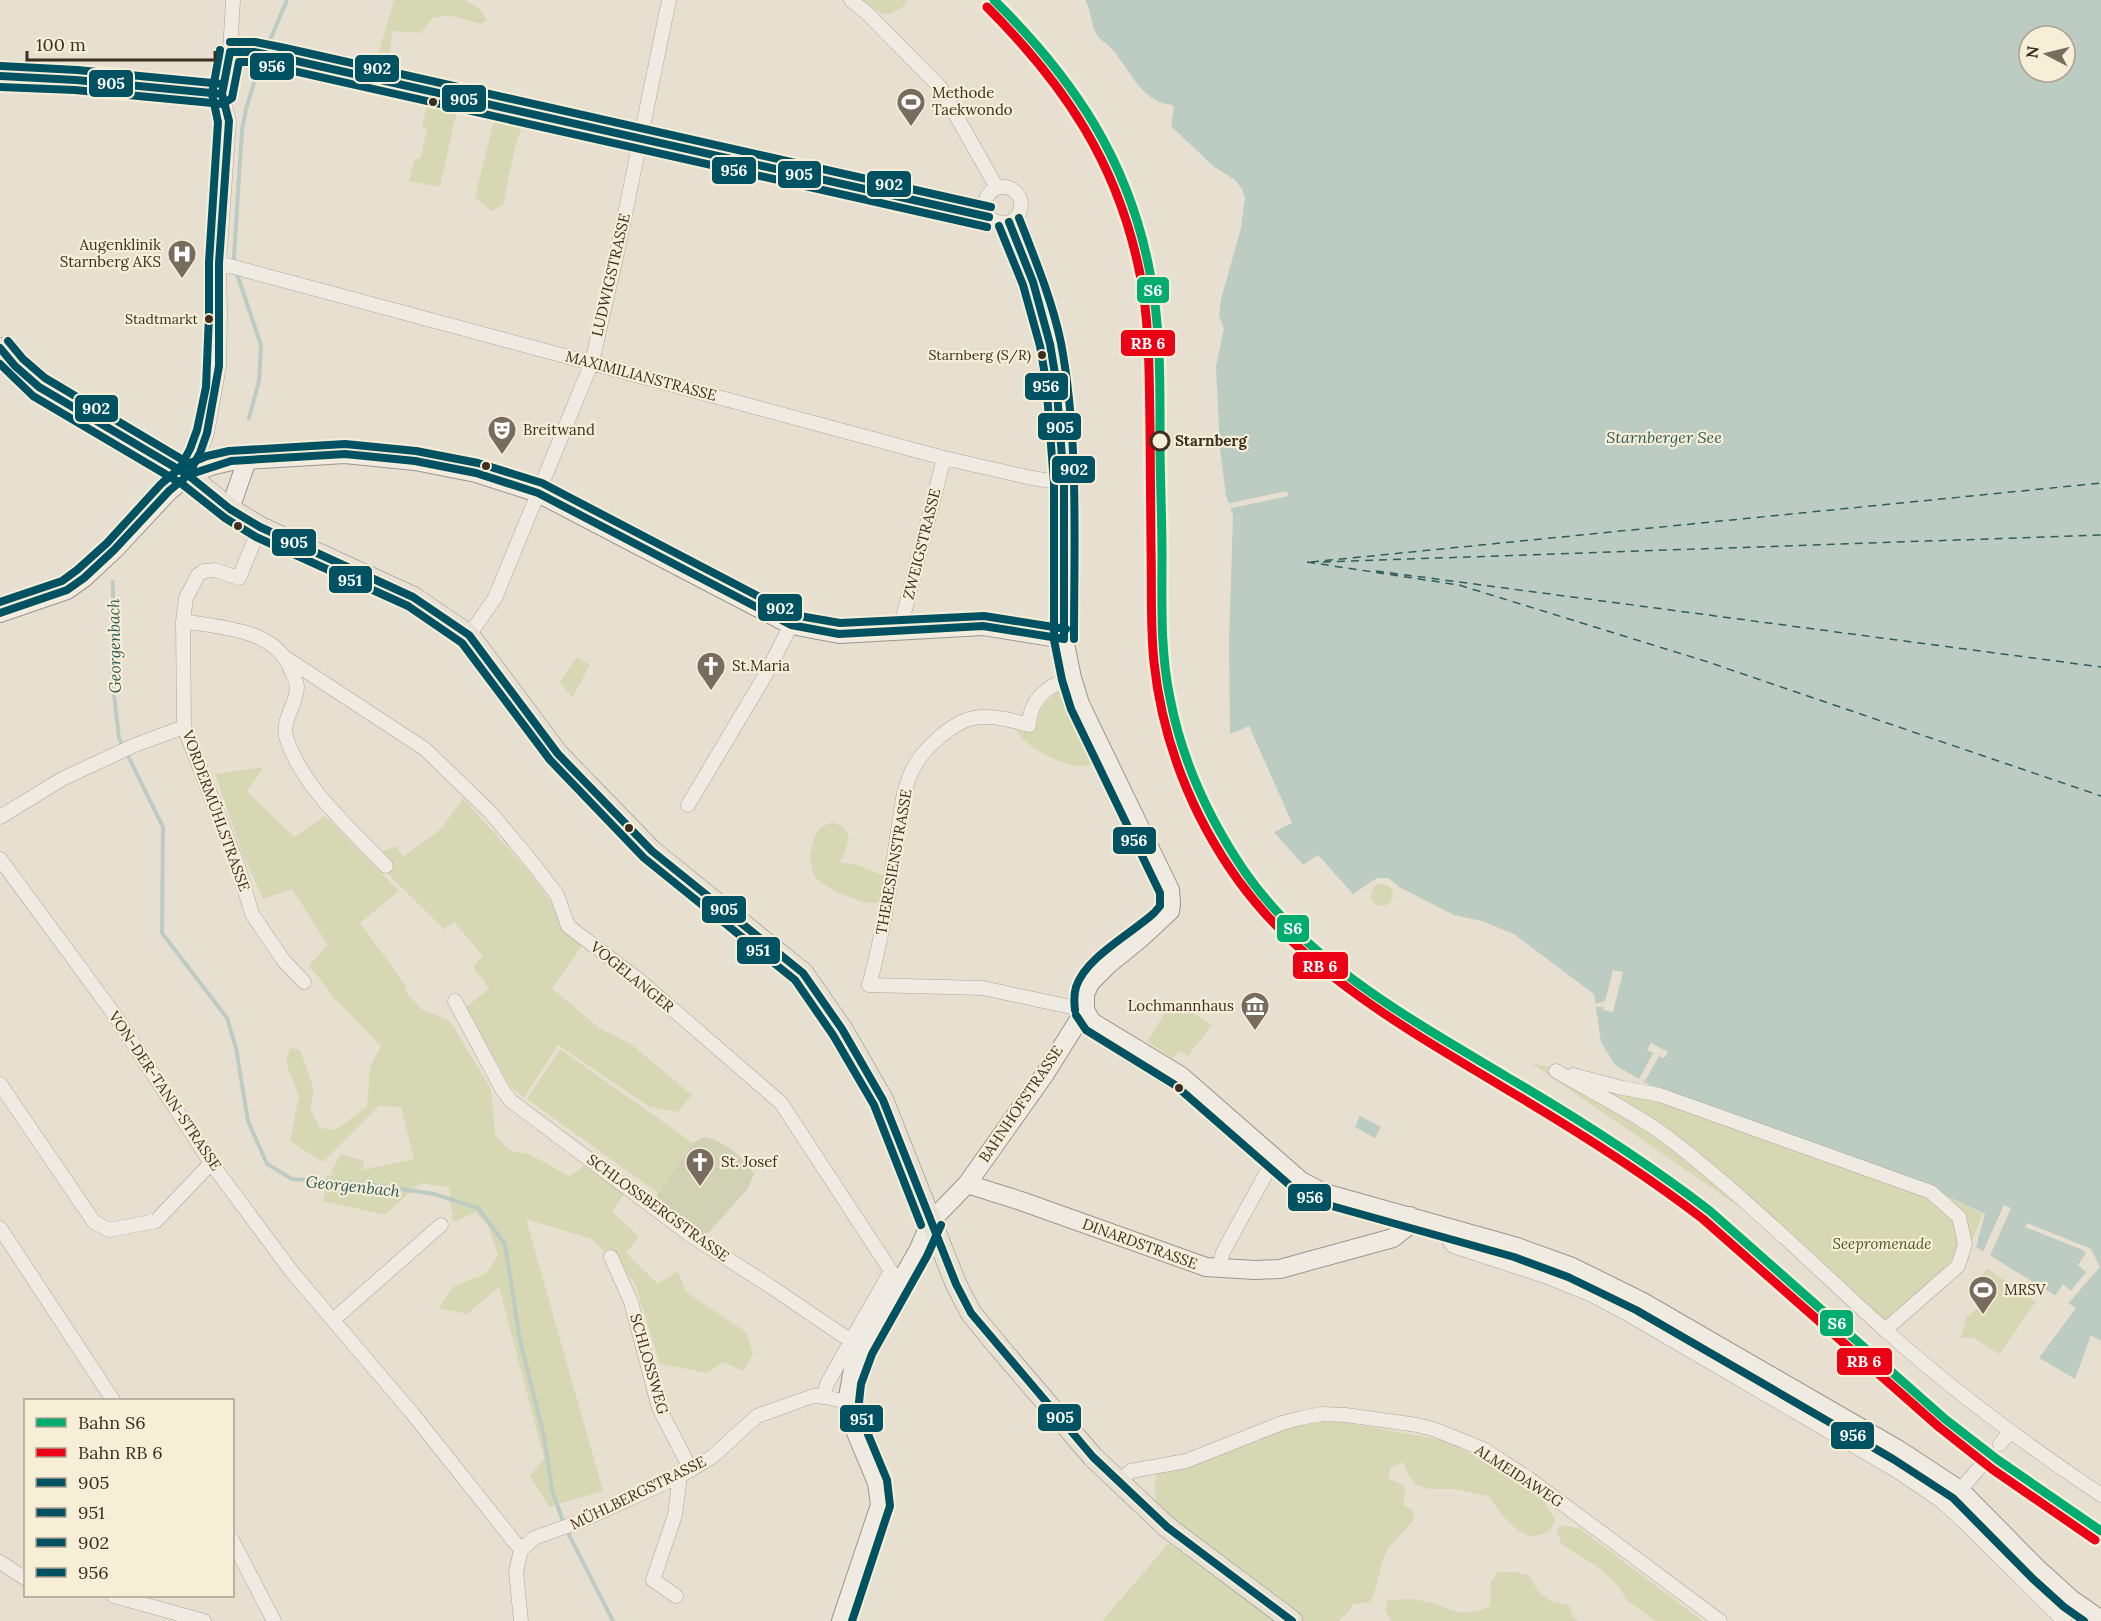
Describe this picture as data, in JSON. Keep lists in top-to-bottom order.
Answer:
{
  "streets": {
    "street": [
      "LUDWIGSTRASSE",
      "MAXIMILIANSTRASSE",
      "ZWEIGSTRASSE",
      "VORDERMÜHLSTRASSE",
      "THERESIENSTRASSE",
      "VOGELANGER",
      "VON-DER-TANN-STRASSE",
      "BAHNHOFSTRASSE",
      "SCHLOSSBERGSTRASSE",
      "DINARDSTRASSE",
      "SCHLOSSWEG",
      "ALMEIDAWEG",
      "MÜHLBERGSTRASSE"
    ]
  },
  "crossings": [
    ["LUDWIGSTRASSE", "MAXIMILIANSTRASSE"],
    ["MAXIMILIANSTRASSE", "ZWEIGSTRASSE"],
    ["THERESIENSTRASSE", "BAHNHOFSTRASSE"],
    ["VOGELANGER", "SCHLOSSBERGSTRASSE"],
    ["VON-DER-TANN-STRASSE", "MÜHLBERGSTRASSE"],
    ["BAHNHOFSTRASSE", "DINARDSTRASSE"],
    ["SCHLOSSWEG", "MÜHLBERGSTRASSE"]
  ],
  "water": ["Starnberger See", "Georgenbach"],
  "parks": ["Seepromenade"],
  "places": {
    "sports": ["Methode Taekwondo", "MRSV"],
    "hospital": ["Augenklinik Starnberg AKS"],
    "other": ["Stadtmarkt", "Starnberg (S/R)", "Starnberg"],
    "theatre": ["Breitwand"],
    "church": ["St.Maria", "St. Josef"],
    "museum": ["Lochmannhaus"]
  },
  "lines": [
    "rail line S6",
    "transit line 902",
    "transit line 905",
    "transit line 956",
    "transit line 951"
  ],
  "legend": [
    "Bahn S6",
    "Bahn RB 6",
    "905",
    "951",
    "902",
    "956"
  ],
  "scale_bar": "100 m",
  "north": "left"
}
